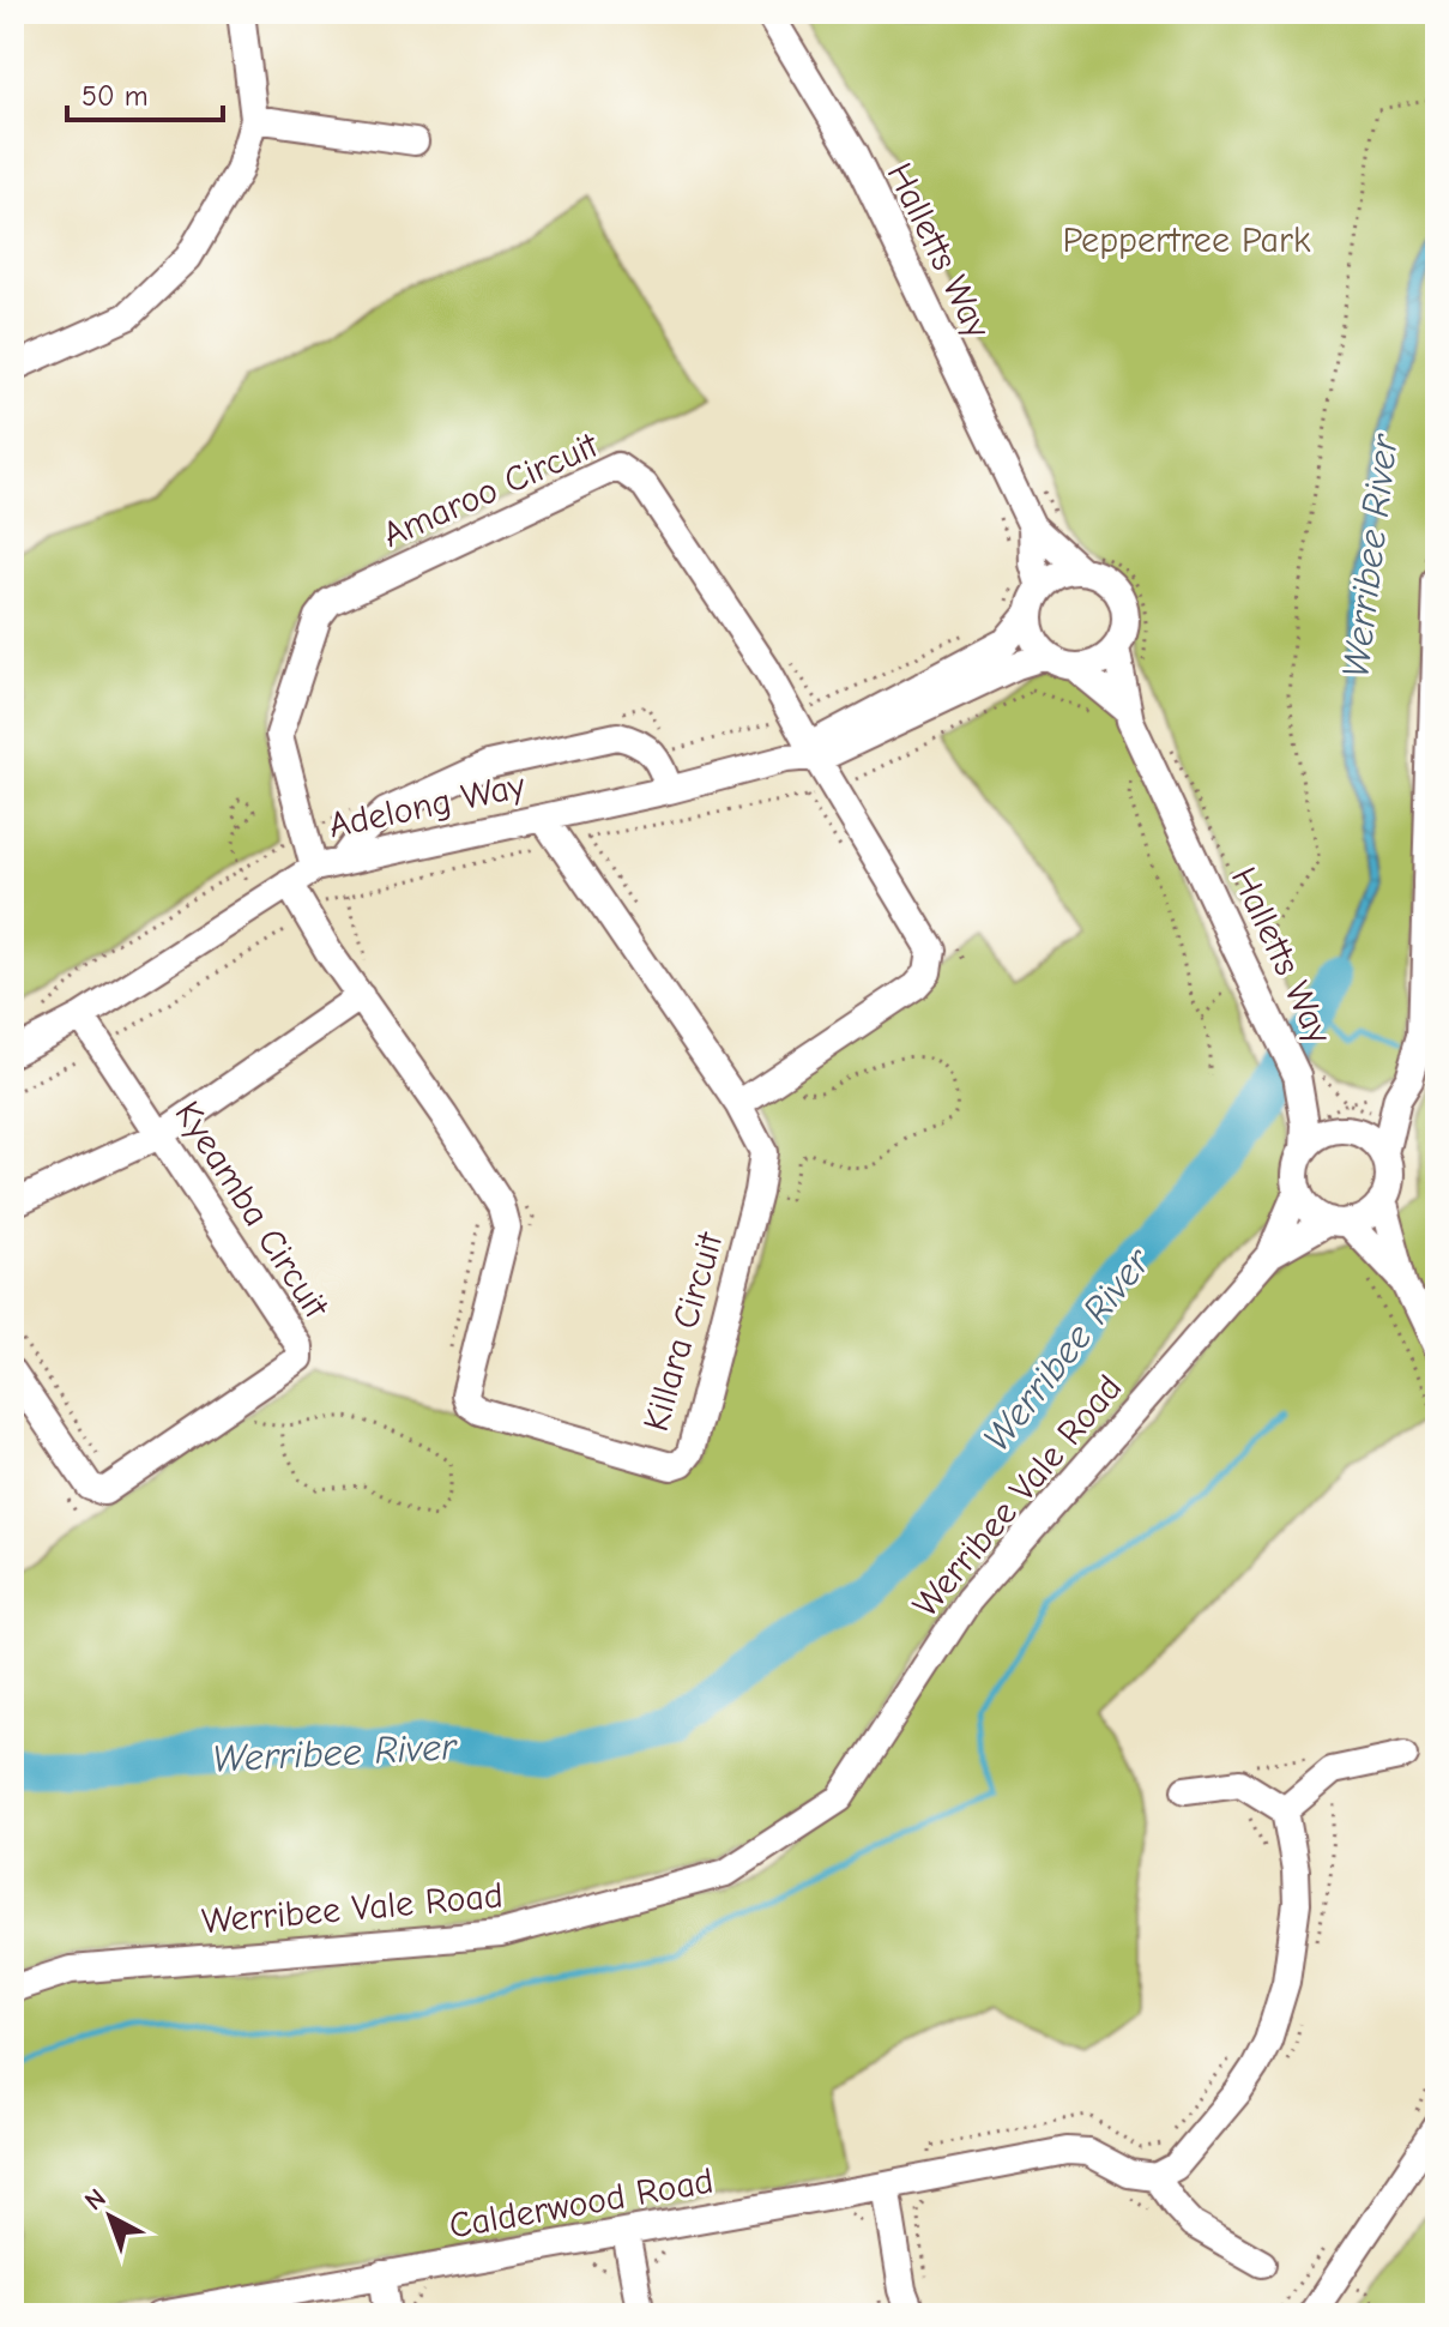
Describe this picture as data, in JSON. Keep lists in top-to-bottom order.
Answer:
{
  "streets": {
    "street": [
      "Halletts Way",
      "Amaroo Circuit",
      "Adelong Way",
      "Kyeamba Circuit",
      "Killara Circuit",
      "Werribee Vale Road",
      "Calderwood Road"
    ]
  },
  "crossings": [
    ["Halletts Way", "Werribee Vale Road"],
    ["Amaroo Circuit", "Adelong Way"],
    ["Adelong Way", "Kyeamba Circuit"],
    ["Adelong Way", "Killara Circuit"]
  ],
  "water": ["Werribee River"],
  "parks": ["Peppertree Park"],
  "scale_bar": "50 m",
  "north": "top left"
}
